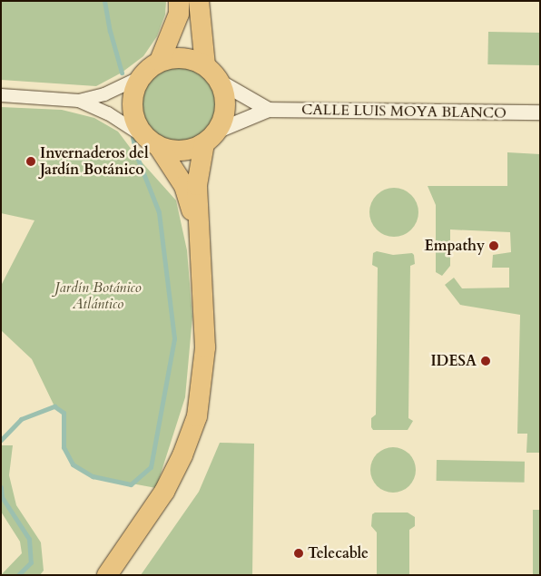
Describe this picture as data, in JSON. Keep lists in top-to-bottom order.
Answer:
{
  "streets": {
    "street": ["CALLE LUIS MOYA BLANCO"]
  },
  "parks": ["Jardín Botánico Atlántico"],
  "places": [
    "Invernaderos del Jardín Botánico",
    "Empathy",
    "IDESA",
    "Telecable"
  ]
}
